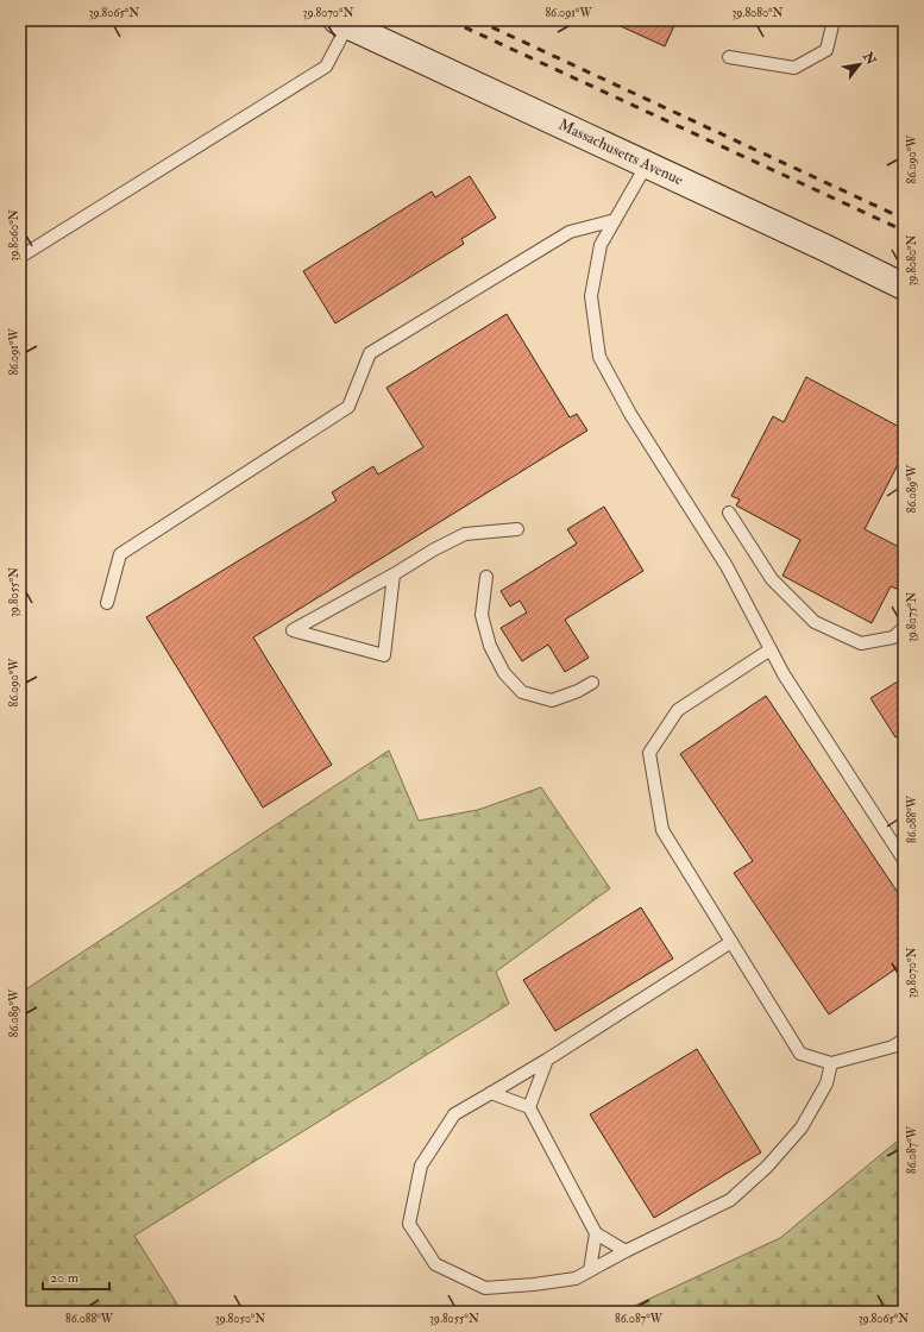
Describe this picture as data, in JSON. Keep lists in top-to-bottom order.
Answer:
{
  "streets": {
    "main road": ["Massachusetts Avenue"]
  },
  "scale_bar": "20 m",
  "north": "top right",
  "coordinates": [
    "39.8065°N",
    "39.8070°N",
    "86.091°W",
    "39.8080°N",
    "86.090°W",
    "39.8060°N",
    "86.089°W",
    "39.8055°N",
    "39.8075°N",
    "86.088°W",
    "86.087°W",
    "39.8050°N"
  ]
}
